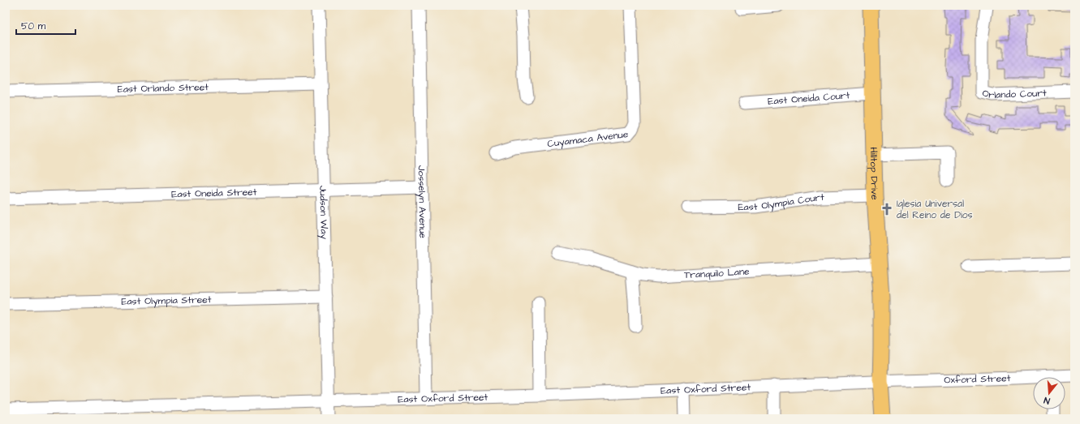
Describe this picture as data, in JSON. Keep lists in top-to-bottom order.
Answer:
{
  "streets": {
    "main road": ["Hilltop Drive"],
    "street": [
      "East Orlando Street",
      "Orlando Court",
      "East Oneida Court",
      "Cuyamaca Avenue",
      "East Oneida Street",
      "Josselyn Avenue",
      "East Olympia Court",
      "Judson Way",
      "Tranquilo Lane",
      "East Olympia Street",
      "Oxford Street",
      "East Oxford Street"
    ]
  },
  "crossings": [
    ["East Orlando Street", "Judson Way"],
    ["East Oneida Court", "Hilltop Drive"],
    ["Hilltop Drive", "East Olympia Court"],
    ["Hilltop Drive", "Tranquilo Lane"],
    ["Hilltop Drive", "Oxford Street"],
    ["Hilltop Drive", "East Oxford Street"],
    ["East Oneida Street", "Josselyn Avenue"],
    ["East Oneida Street", "Judson Way"],
    ["Josselyn Avenue", "East Oxford Street"],
    ["Judson Way", "East Olympia Street"],
    ["Judson Way", "East Oxford Street"],
    ["Oxford Street", "East Oxford Street"]
  ],
  "places": {
    "church": ["Iglesia Universal del Reino de Dios"]
  },
  "scale_bar": "50 m",
  "north": "bottom"
}
